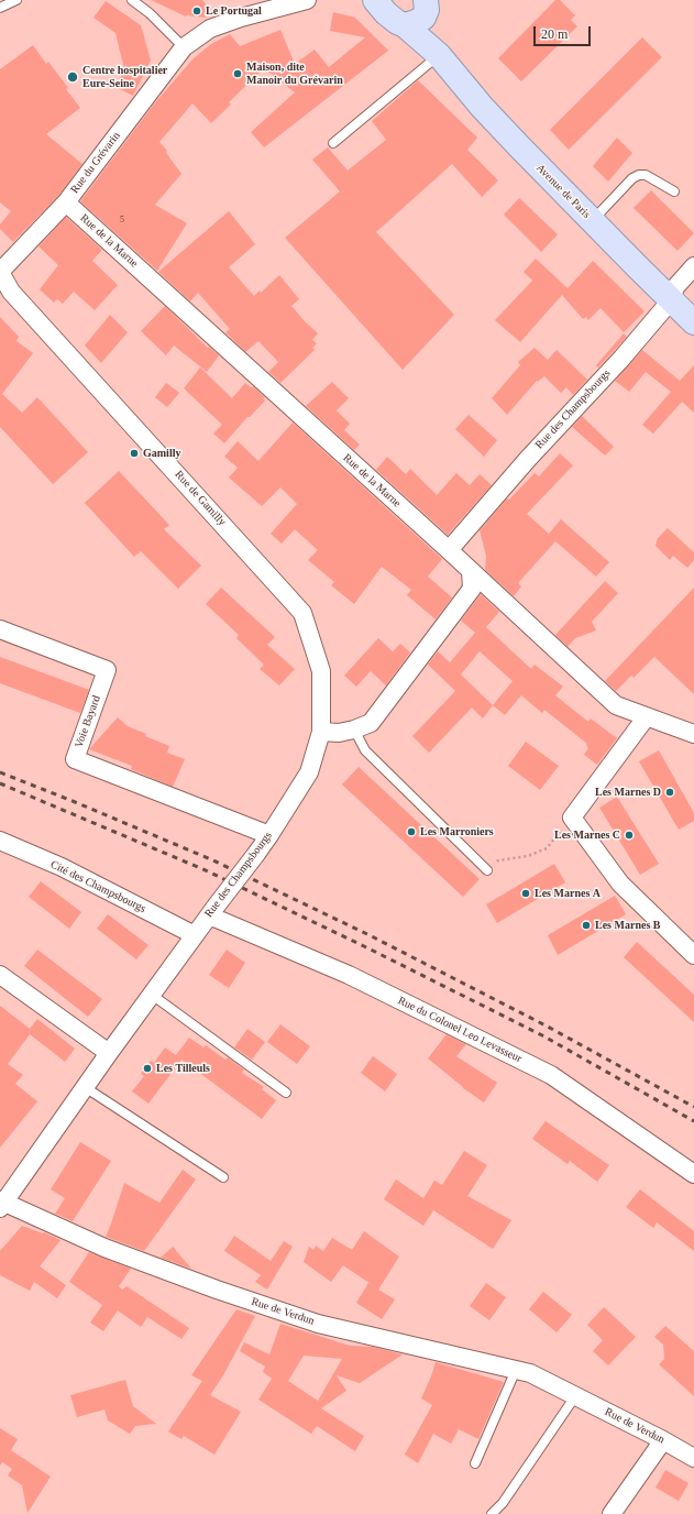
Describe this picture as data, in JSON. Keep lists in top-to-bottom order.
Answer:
{
  "streets": {
    "main road": ["Avenue de Paris"],
    "street": [
      "Rue du Grévarin",
      "Rue de la Marne",
      "Rue des Champsbourgs",
      "Rue de Gamilly",
      "Voie Bayard",
      "Cité des Champsbourgs",
      "Rue du Colonel Leo Levasseur",
      "Rue de Verdun"
    ]
  },
  "crossings": [
    ["Rue du Grévarin", "Rue de la Marne"],
    ["Rue du Grévarin", "Rue de Gamilly"],
    ["Avenue de Paris", "Rue des Champsbourgs"],
    ["Rue de la Marne", "Rue des Champsbourgs"],
    ["Rue des Champsbourgs", "Rue de Gamilly"],
    ["Rue des Champsbourgs", "Voie Bayard"],
    ["Rue des Champsbourgs", "Cité des Champsbourgs"],
    ["Rue des Champsbourgs", "Rue du Colonel Leo Levasseur"],
    ["Rue des Champsbourgs", "Rue de Verdun"]
  ],
  "places": [
    "Le Portugal",
    "Maison, dite Manoir du Grévarin",
    "Centre hospitalier Eure-Seine",
    "Gamilly",
    "Les Marnes D",
    "Les Marroniers",
    "Les Marnes C",
    "Les Marnes A",
    "Les Marnes B",
    "Les Tilleuls"
  ],
  "house_numbers": ["5"],
  "scale_bar": "20 m"
}
